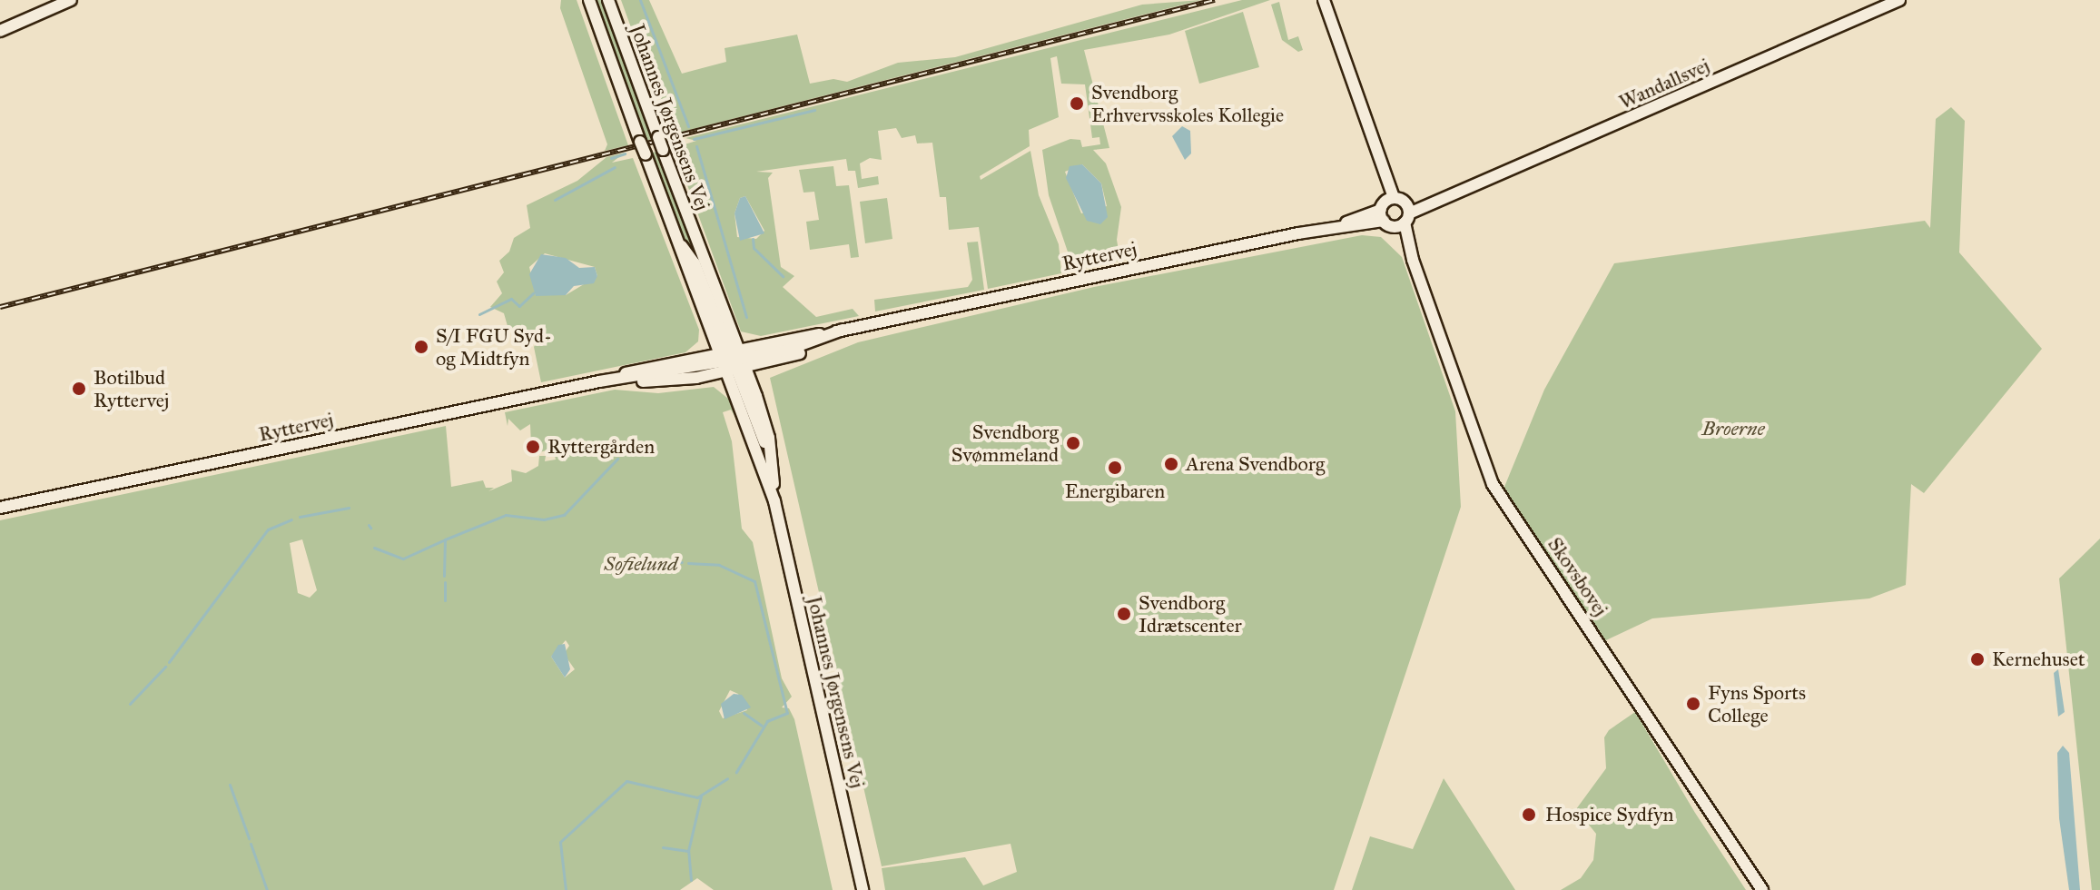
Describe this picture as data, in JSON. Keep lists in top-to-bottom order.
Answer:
{
  "streets": {
    "street": [
      "Wandallsvej",
      "Johannes Jørgensens Vej",
      "Ryttervej",
      "Skovsbovej"
    ]
  },
  "crossings": [
    ["Wandallsvej", "Ryttervej"],
    ["Wandallsvej", "Skovsbovej"],
    ["Johannes Jørgensens Vej", "Ryttervej"],
    ["Ryttervej", "Skovsbovej"]
  ],
  "parks": ["Broerne", "Sofielund"],
  "places": [
    "Svendborg Erhvervsskoles Kollegie",
    "S/I FGU Syd- og Midtfyn",
    "Botilbud Ryttervej",
    "Svendborg Svømmeland",
    "Ryttergården",
    "Arena Svendborg",
    "Energibaren",
    "Svendborg Idrætscenter",
    "Kernehuset",
    "Fyns Sports College",
    "Hospice Sydfyn"
  ]
}
